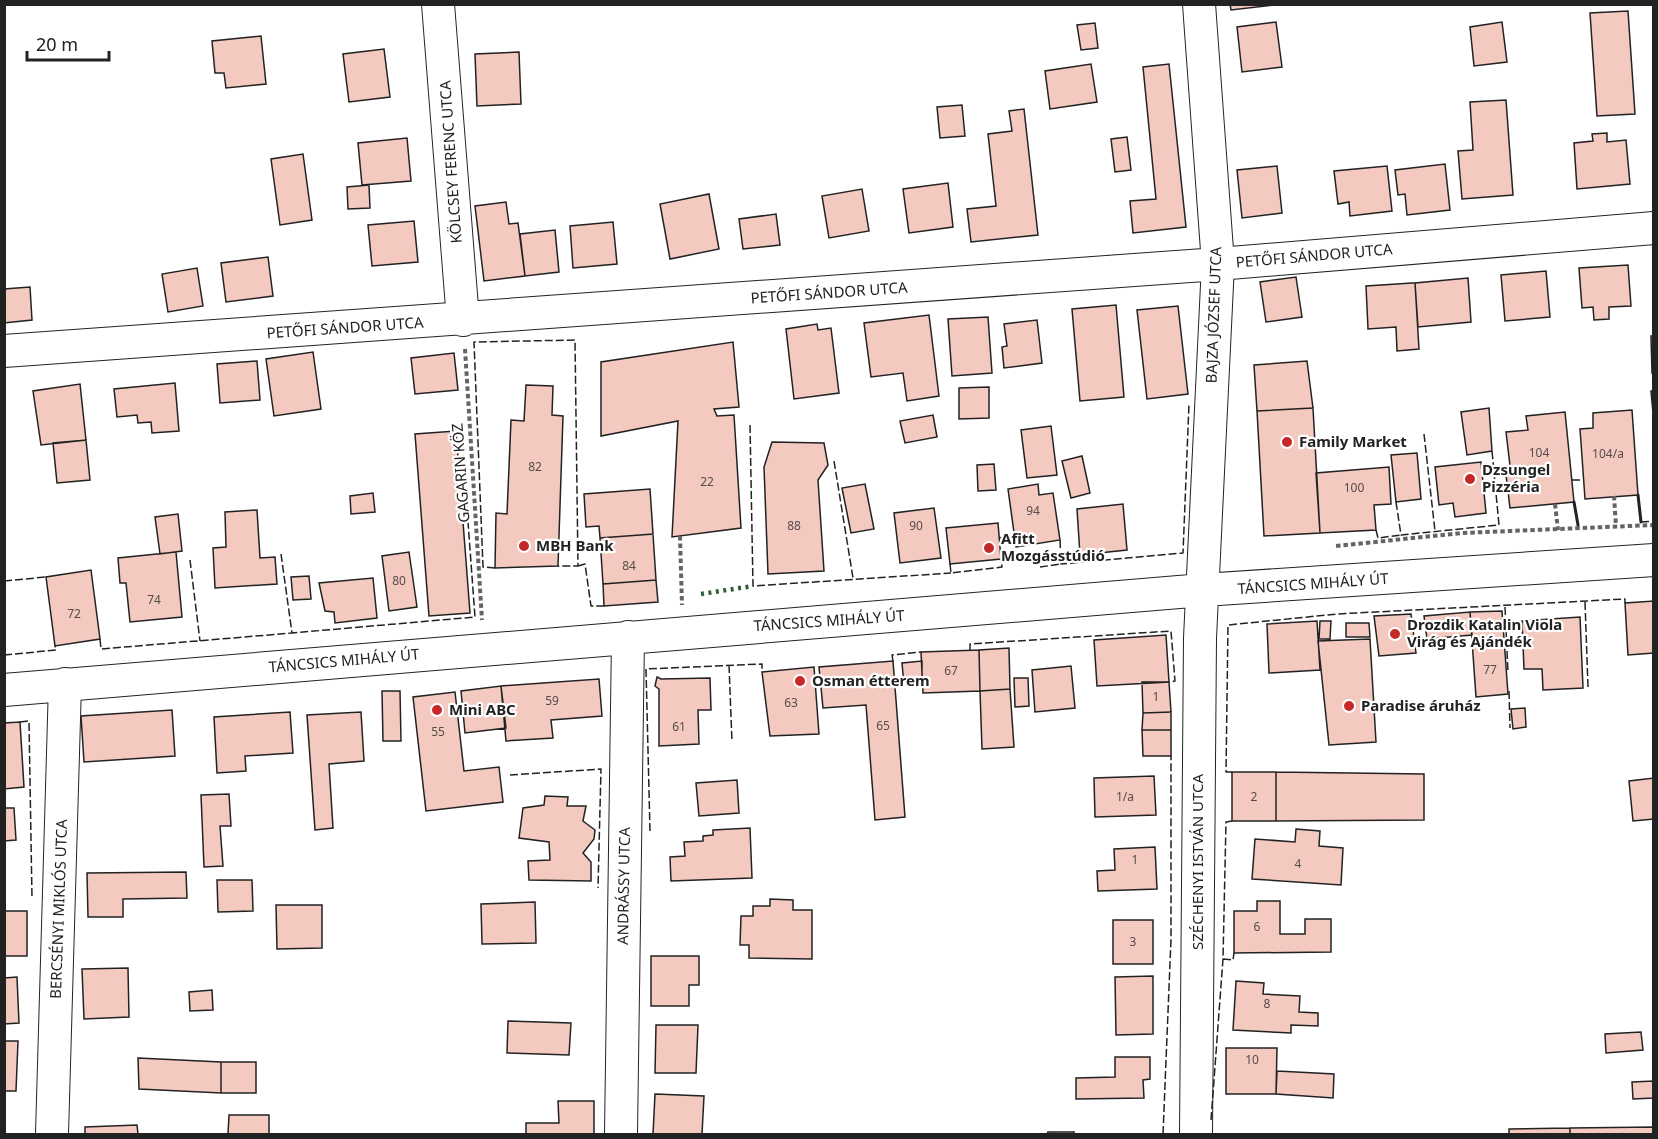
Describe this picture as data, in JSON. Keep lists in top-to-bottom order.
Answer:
{
  "streets": {
    "street": [
      "KÖLCSEY FERENC UTCA",
      "PETŐFI SÁNDOR UTCA",
      "BAJZA JÓZSEF UTCA",
      "TÁNCSICS MIHÁLY ÚT",
      "SZÉCHENYI ISTVÁN UTCA",
      "ANDRÁSSY UTCA",
      "BERCSÉNYI MIKLÓS UTCA"
    ],
    "path": ["GAGARIN KÖZ"]
  },
  "crossings": [
    ["KÖLCSEY FERENC UTCA", "PETŐFI SÁNDOR UTCA"],
    ["KÖLCSEY FERENC UTCA", "GAGARIN KÖZ"],
    ["PETŐFI SÁNDOR UTCA", "BAJZA JÓZSEF UTCA"],
    ["PETŐFI SÁNDOR UTCA", "GAGARIN KÖZ"],
    ["BAJZA JÓZSEF UTCA", "TÁNCSICS MIHÁLY ÚT"],
    ["BAJZA JÓZSEF UTCA", "SZÉCHENYI ISTVÁN UTCA"],
    ["TÁNCSICS MIHÁLY ÚT", "SZÉCHENYI ISTVÁN UTCA"],
    ["TÁNCSICS MIHÁLY ÚT", "ANDRÁSSY UTCA"],
    ["TÁNCSICS MIHÁLY ÚT", "BERCSÉNYI MIKLÓS UTCA"]
  ],
  "places": [
    "Family Market",
    "Dzsungel Pizzéria",
    "MBH Bank",
    "Afitt Mozgásstúdió",
    "Drozdik Katalin Viola Virág és Ajándék",
    "Osman étterem",
    "Paradise áruház",
    "Mini ABC"
  ],
  "house_numbers": [
    "104",
    "104/a",
    "82",
    "22",
    "100",
    "94",
    "88",
    "90",
    "84",
    "80",
    "74",
    "72",
    "77",
    "67",
    "1",
    "59",
    "63",
    "65",
    "61",
    "55",
    "1/a",
    "2",
    "1",
    "4",
    "6",
    "3",
    "8",
    "10"
  ],
  "scale_bar": "20 m"
}
